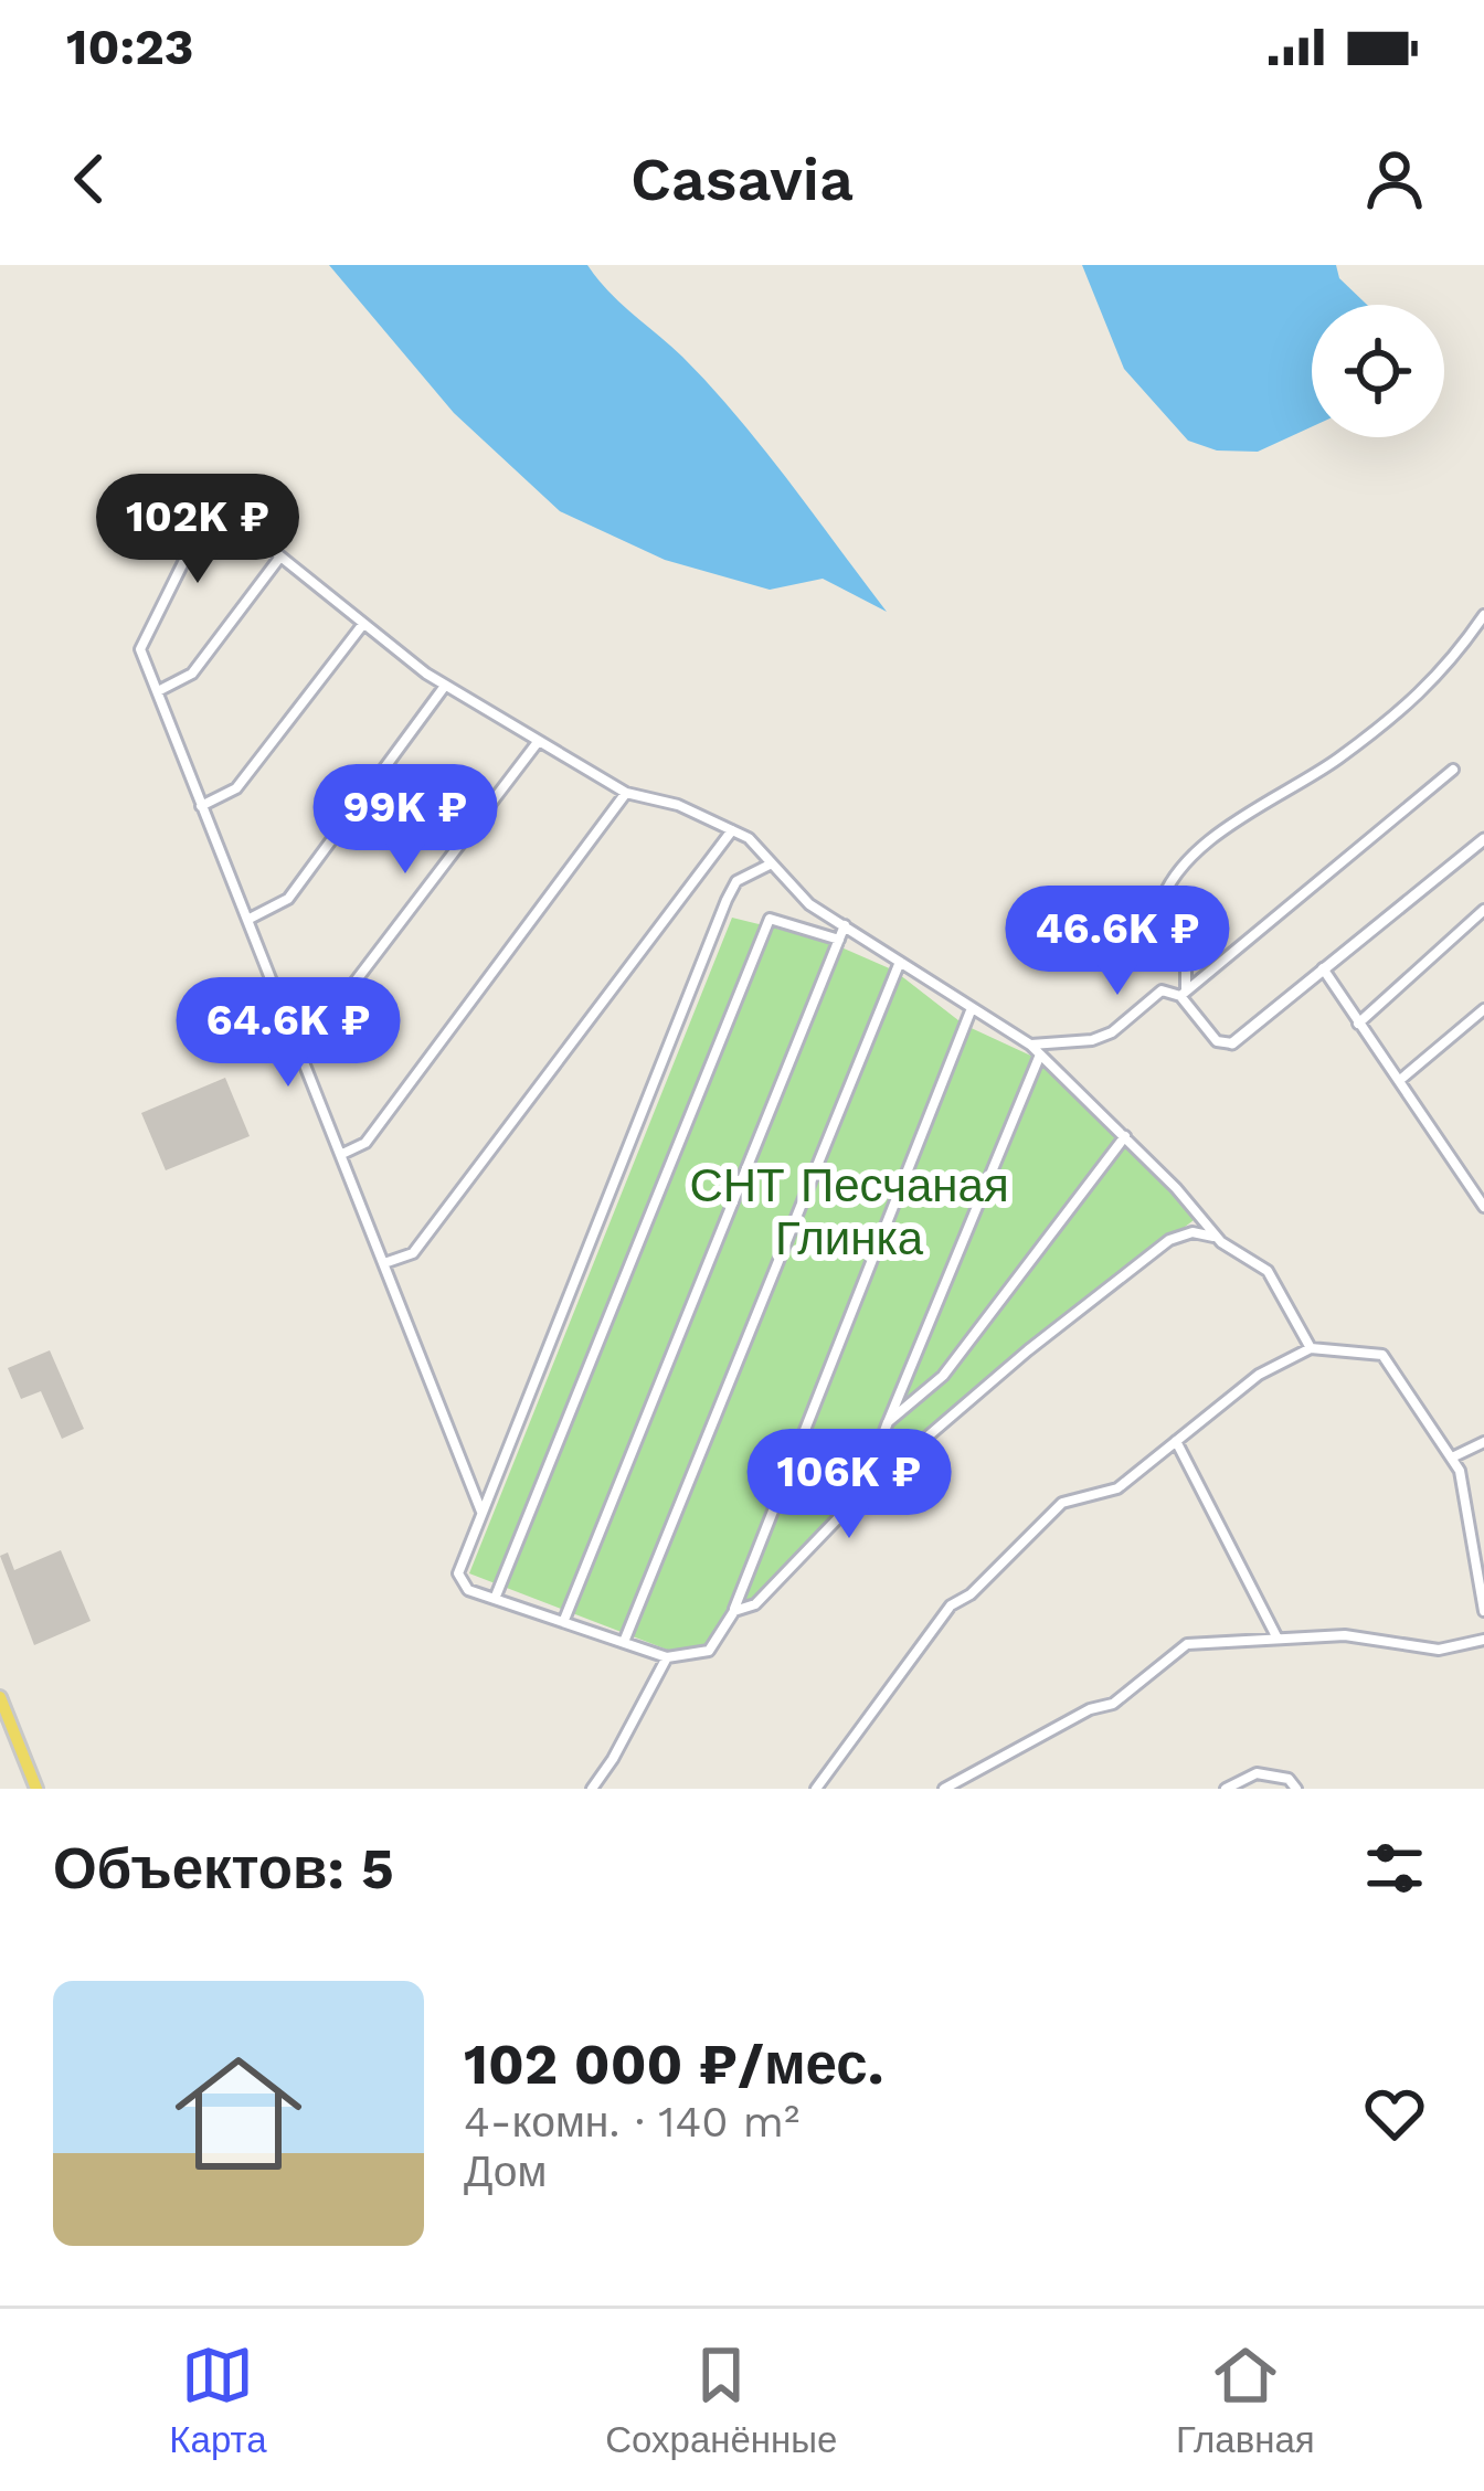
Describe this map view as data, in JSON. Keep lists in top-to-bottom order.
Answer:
{
  "parks": ["СНТ Песчаная Глинка"],
  "page": {
    "status": "10:23",
    "header": "Casavia",
    "price": [
      "102K ₽",
      "99K ₽",
      "46.6K ₽",
      "64.6K ₽",
      "106K ₽"
    ],
    "heading": "Объектов: 5",
    "list": [
      {
        "name": "102 000 ₽/мес.",
        "note": "4-комн. · 140 m² · Дом"
      }
    ],
    "tabs": ["Карта", "Сохранённые", "Главная"]
  }
}
